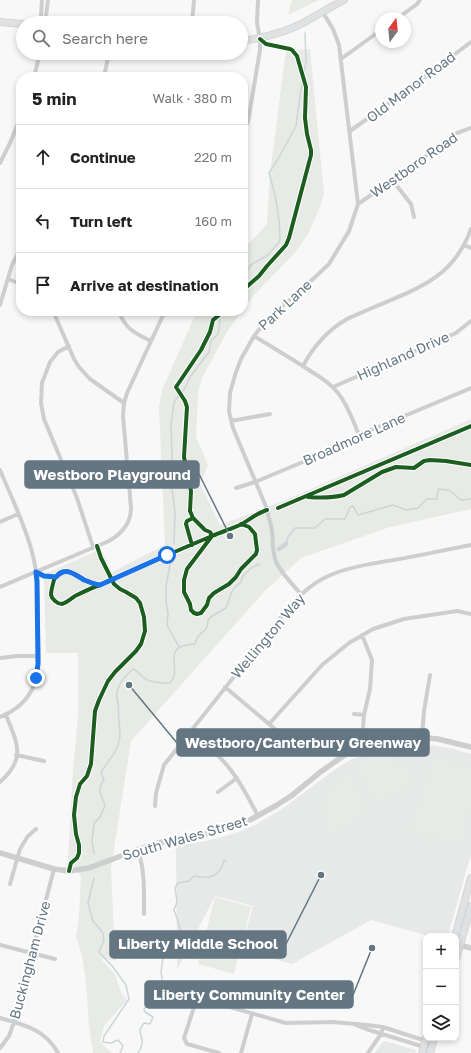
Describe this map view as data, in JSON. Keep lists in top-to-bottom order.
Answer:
{
  "streets": {
    "street": [
      "Old Manor Road",
      "Westboro Road",
      "Park Lane",
      "Highland Drive",
      "Broadmore Lane",
      "Wellington Way",
      "South Wales Street",
      "Buckingham Drive"
    ]
  },
  "crossings": [
    ["Old Manor Road", "Park Lane"],
    ["Westboro Road", "Park Lane"],
    ["Park Lane", "Broadmore Lane"],
    ["Park Lane", "Wellington Way"],
    ["South Wales Street", "Buckingham Drive"]
  ],
  "places": [
    "Westboro Playground",
    "Westboro/Canterbury Greenway",
    "Liberty Middle School",
    "Liberty Community Center"
  ],
  "north": "top",
  "page": {
    "search": "Search here",
    "heading": ["5 min", "Walk · 380 m"],
    "list": [
      ["Continue", "220 m"],
      ["Turn left", "160 m"],
      "Arrive at destination"
    ],
    "map_buttons": ["+", "−"]
  }
}
